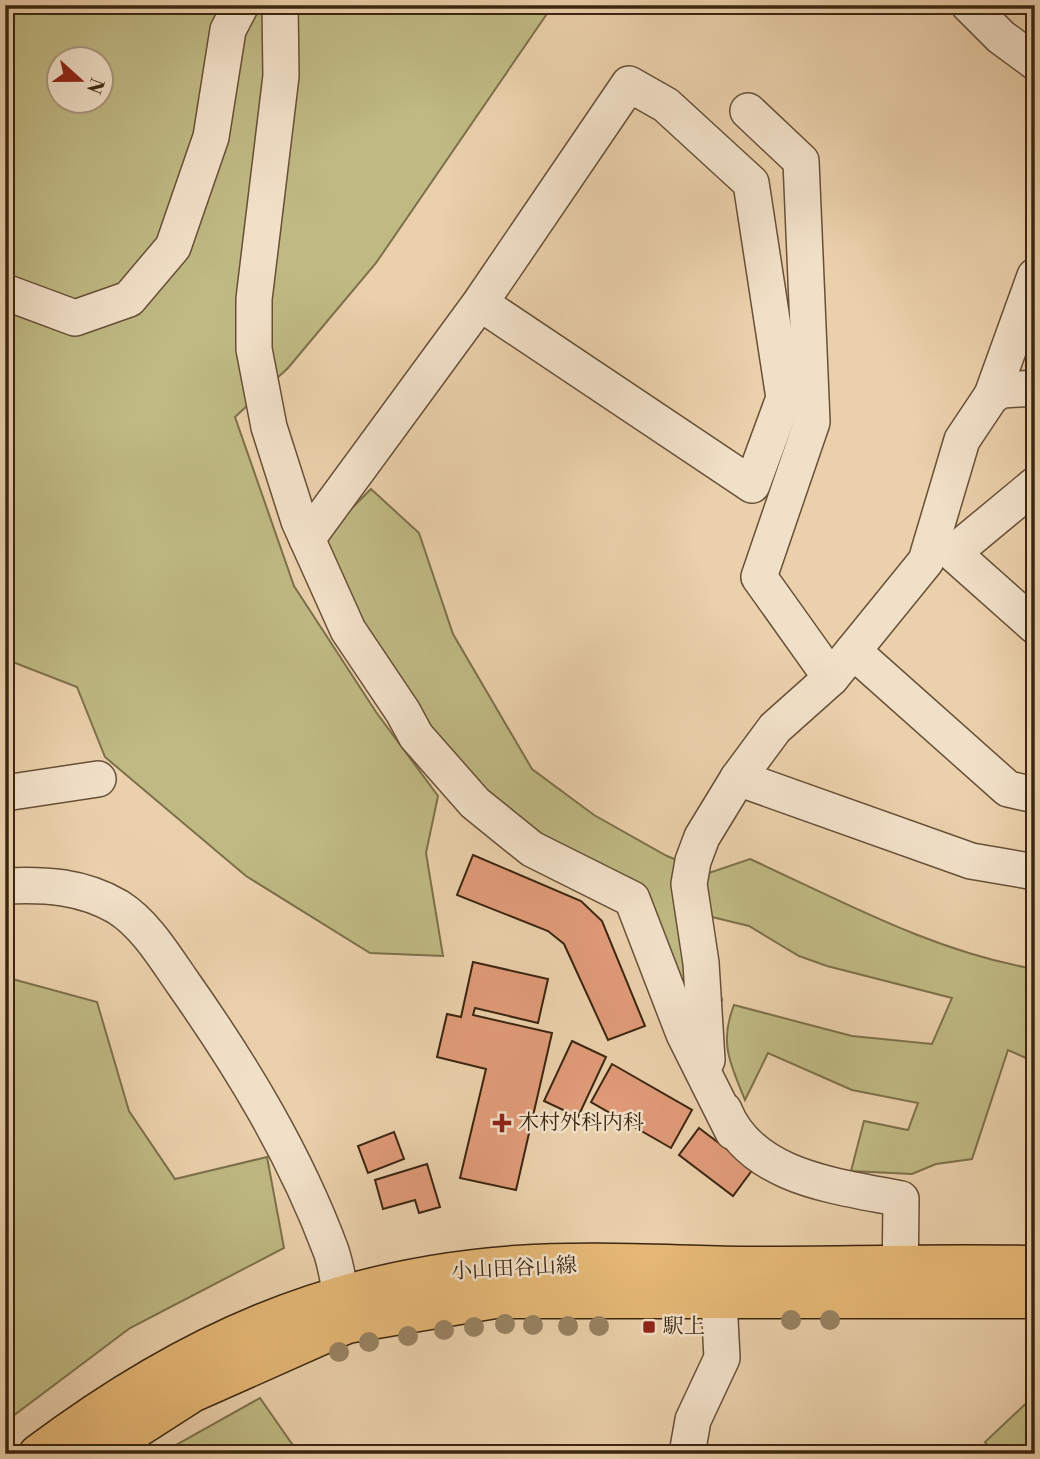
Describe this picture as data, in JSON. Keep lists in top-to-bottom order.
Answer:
{
  "streets": {
    "main road": ["小山田谷山線"]
  },
  "places": {
    "health": ["木村外科内科"],
    "transit": ["駅上"]
  },
  "north": "right"
}
